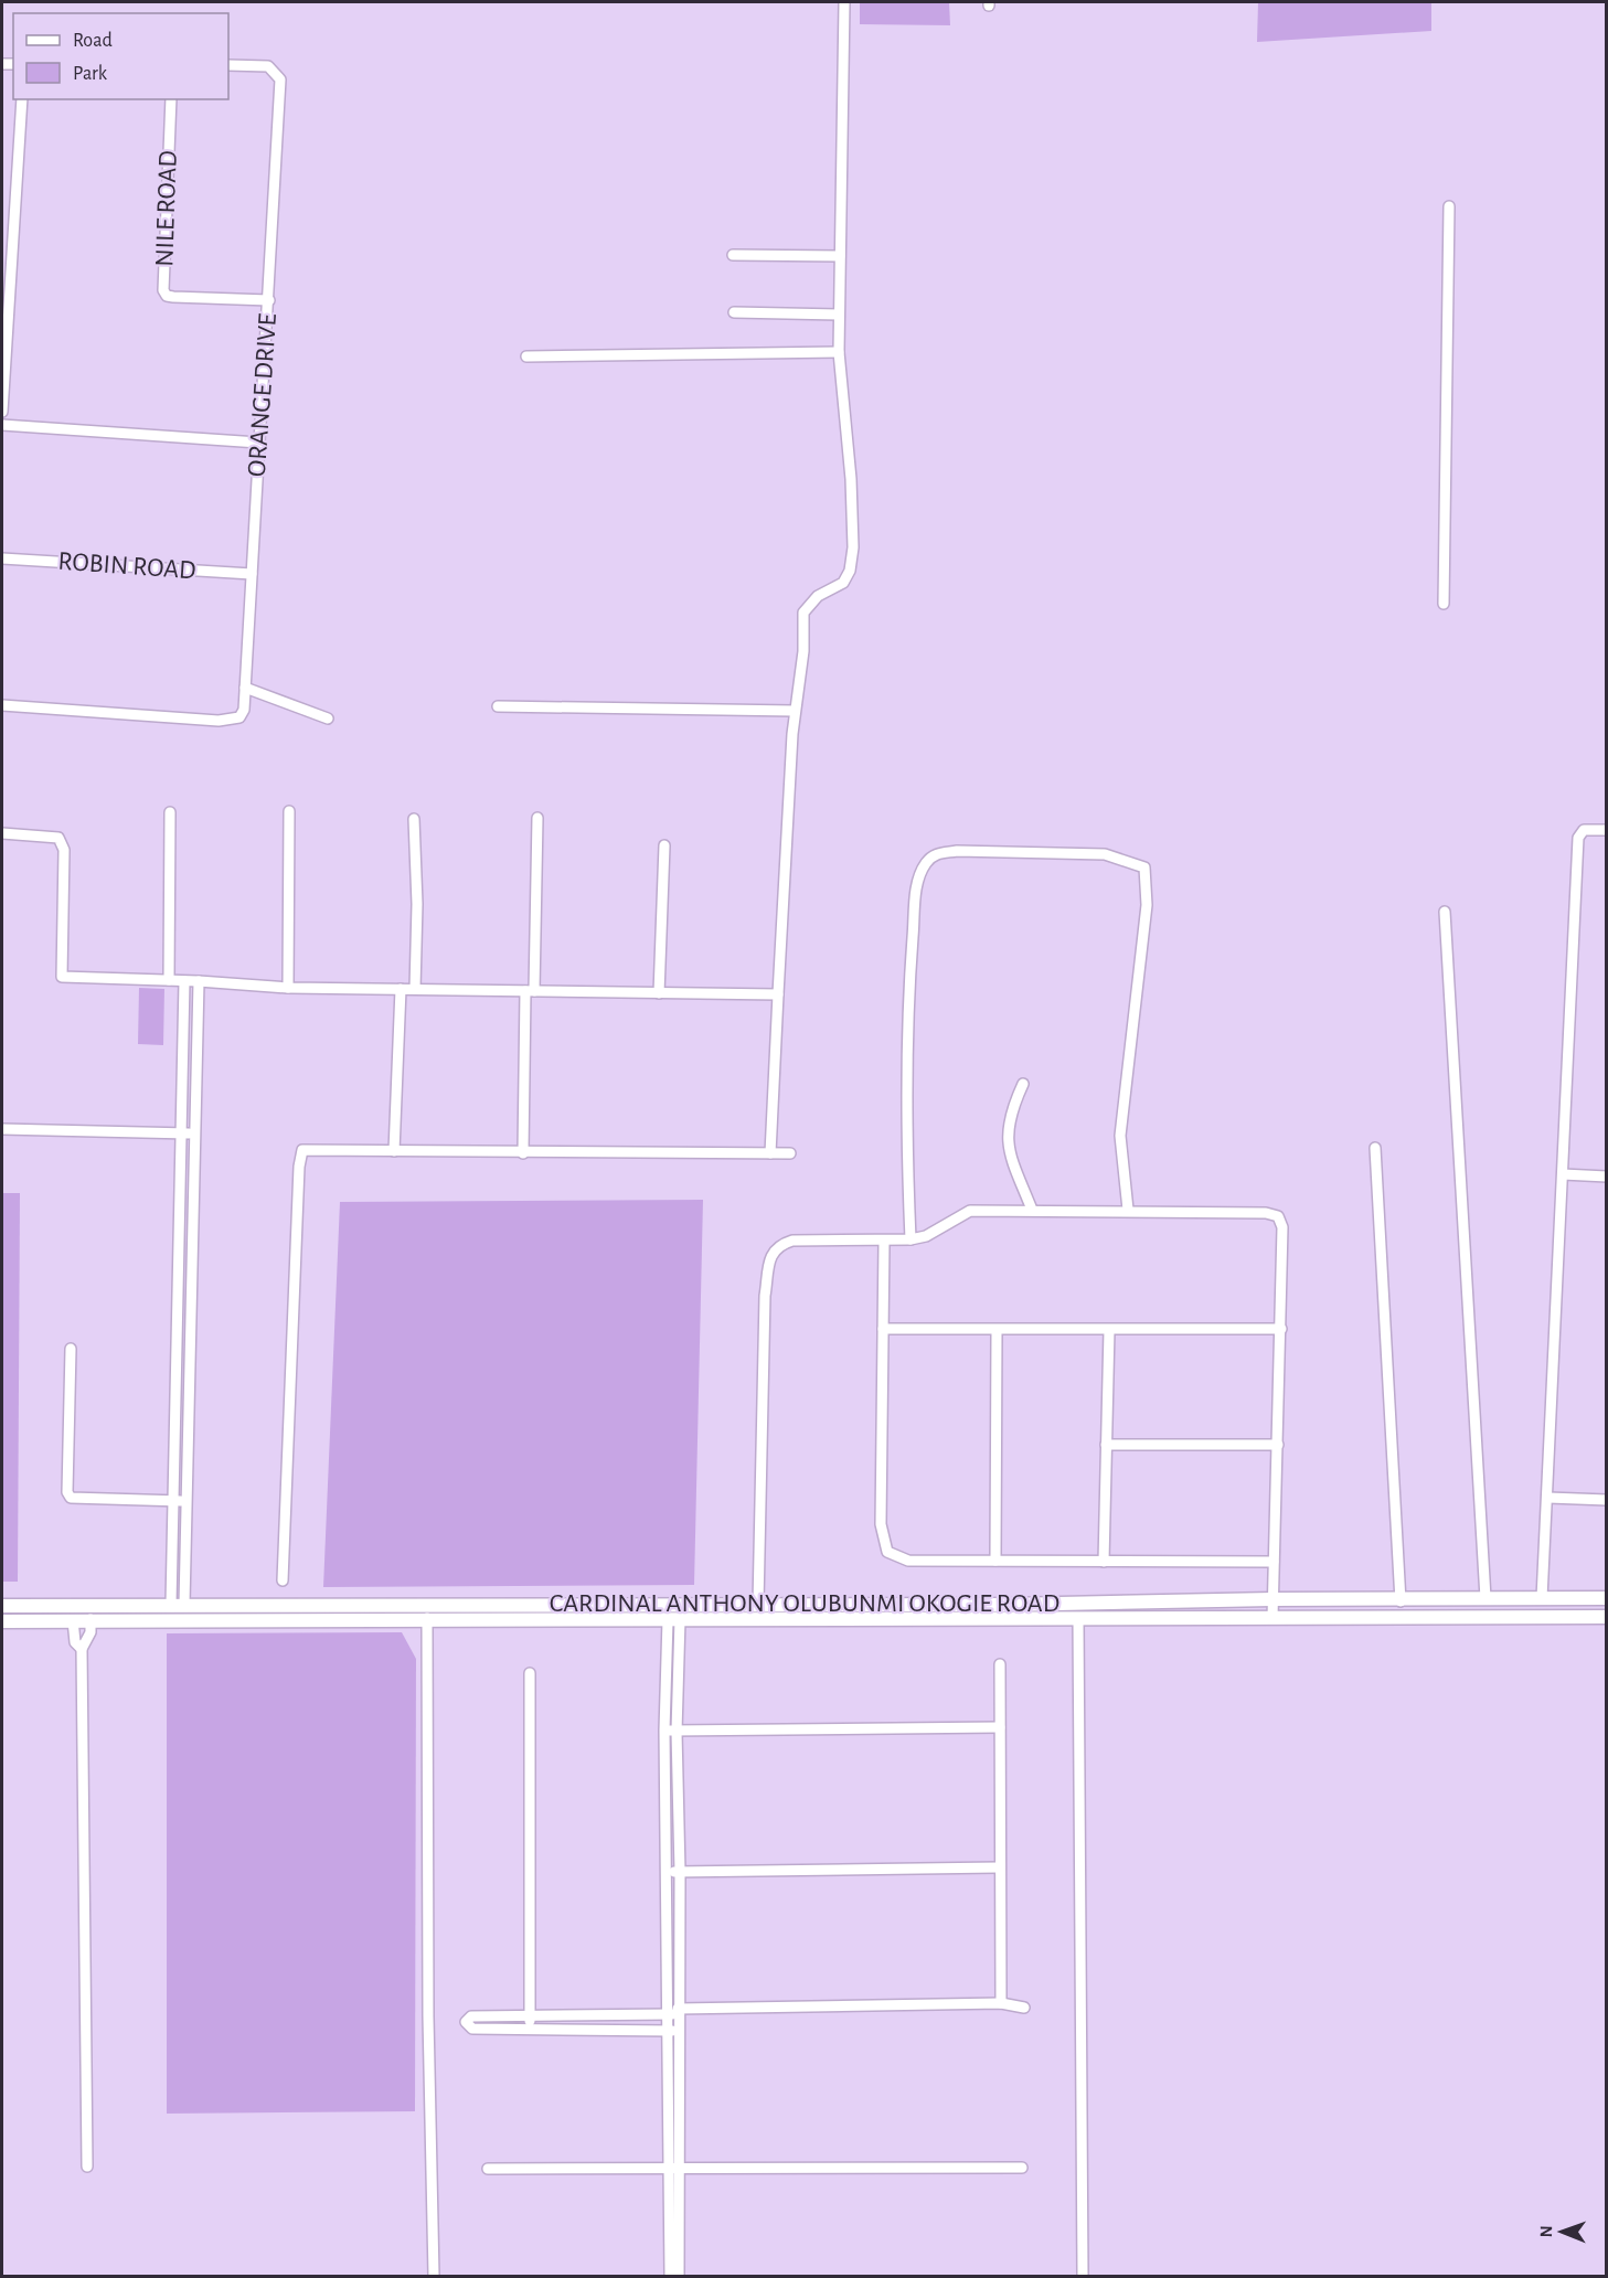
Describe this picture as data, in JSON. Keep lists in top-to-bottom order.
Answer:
{
  "streets": {
    "street": [
      "NILE ROAD",
      "ORANGE DRIVE",
      "ROBIN ROAD",
      "CARDINAL ANTHONY OLUBUNMI OKOGIE ROAD"
    ]
  },
  "crossings": [
    ["NILE ROAD", "ORANGE DRIVE"],
    ["ORANGE DRIVE", "ROBIN ROAD"]
  ],
  "legend": ["Road", "Park"],
  "north": "left"
}
